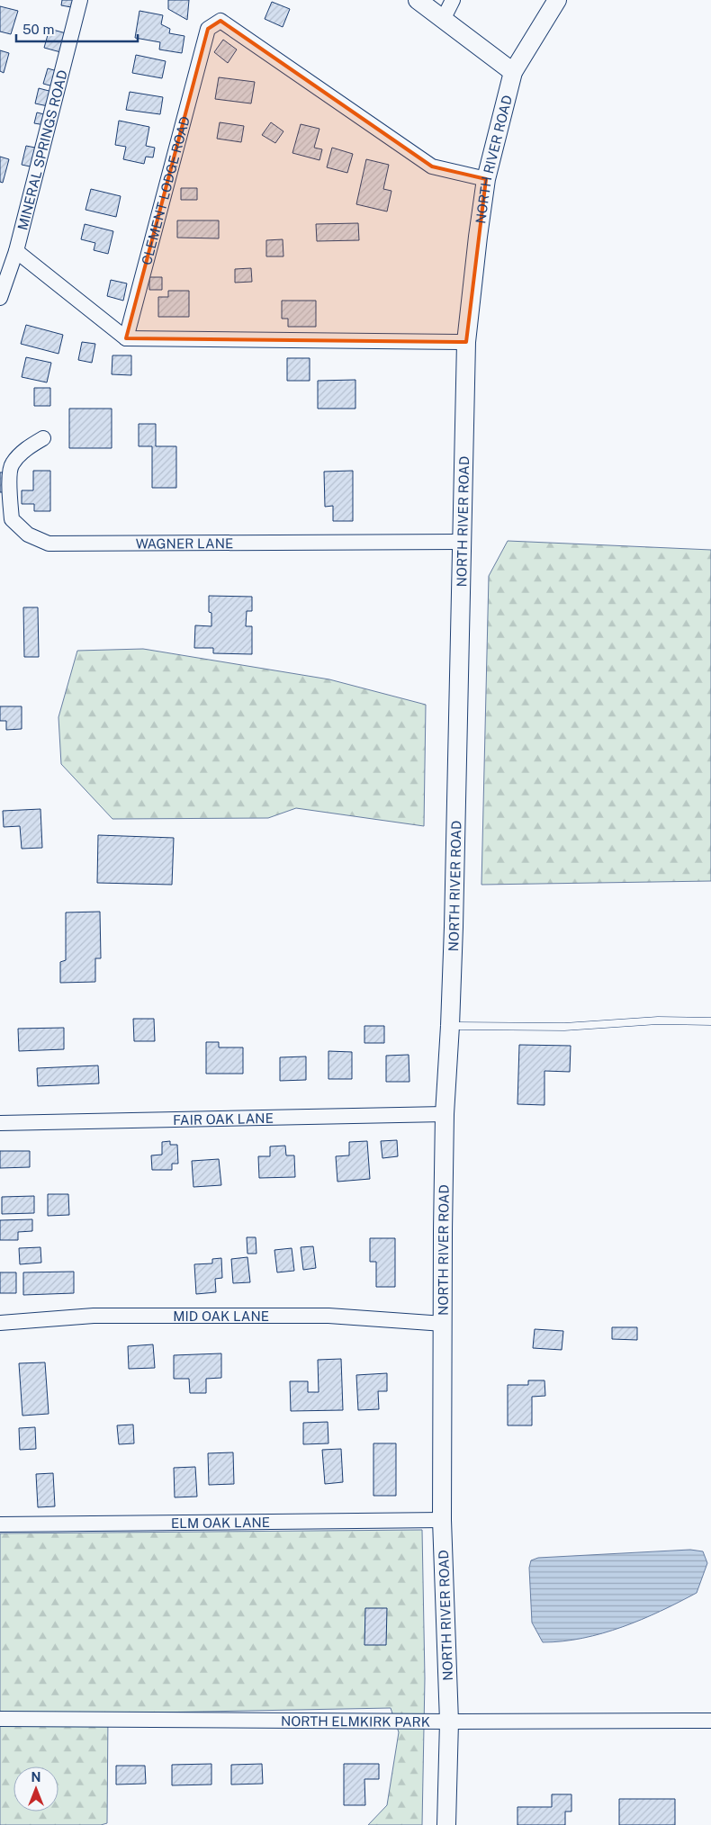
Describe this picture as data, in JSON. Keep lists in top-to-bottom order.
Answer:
{
  "streets": {
    "street": [
      "MINERAL SPRINGS ROAD",
      "NORTH RIVER ROAD",
      "CLEMENT LODGE ROAD",
      "WAGNER LANE",
      "FAIR OAK LANE",
      "MID OAK LANE",
      "ELM OAK LANE",
      "NORTH ELMKIRK PARK"
    ]
  },
  "crossings": [
    ["NORTH RIVER ROAD", "CLEMENT LODGE ROAD"],
    ["NORTH RIVER ROAD", "WAGNER LANE"],
    ["NORTH RIVER ROAD", "FAIR OAK LANE"],
    ["NORTH RIVER ROAD", "MID OAK LANE"],
    ["NORTH RIVER ROAD", "ELM OAK LANE"],
    ["NORTH RIVER ROAD", "NORTH ELMKIRK PARK"]
  ],
  "scale_bar": "50 m",
  "north": "top"
}
